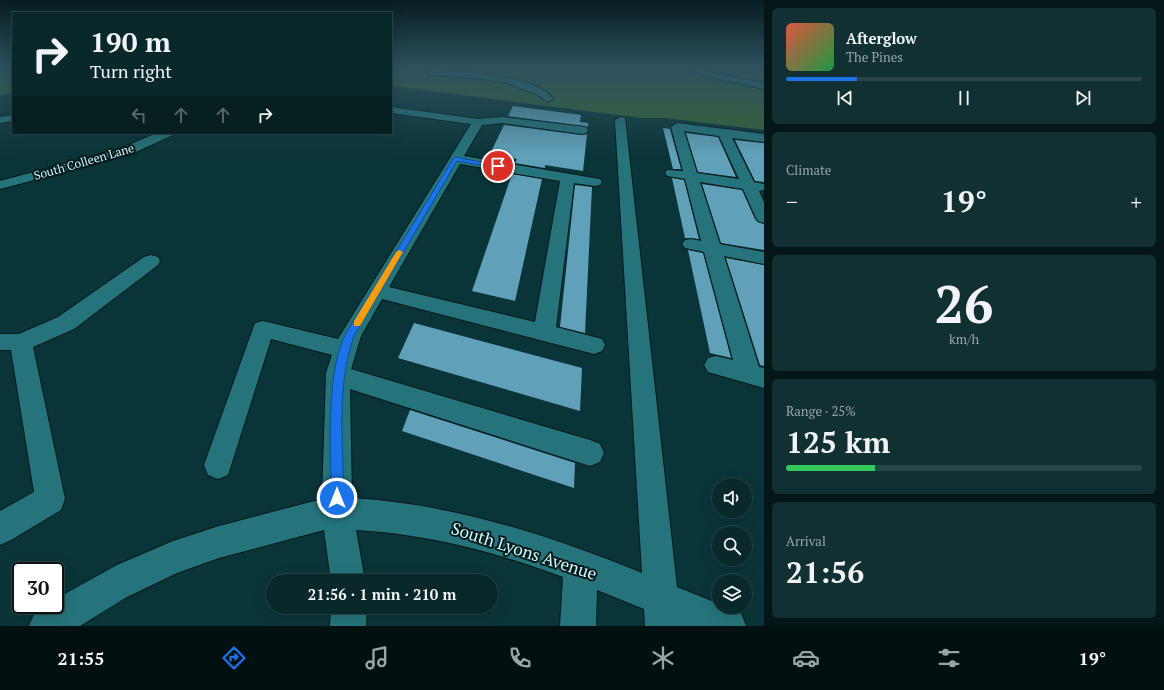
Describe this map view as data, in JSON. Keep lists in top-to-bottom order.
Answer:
{
  "streets": {
    "street": ["South Colleen Lane", "South Lyons Avenue"]
  },
  "page": {
    "turn": ["190 m", "Turn right"],
    "song": ["Afterglow", "The Pines"],
    "tile": [
      "Climate",
      ["26", "km/h"],
      ["Range · 25%", "125 km"],
      ["Arrival", "21:56"]
    ],
    "heat": ["−", "19°", "+"],
    "limit": "30",
    "trip": "21:56 · 1 min · 210 m",
    "tabs": ["21:55", "19°"]
  }
}
